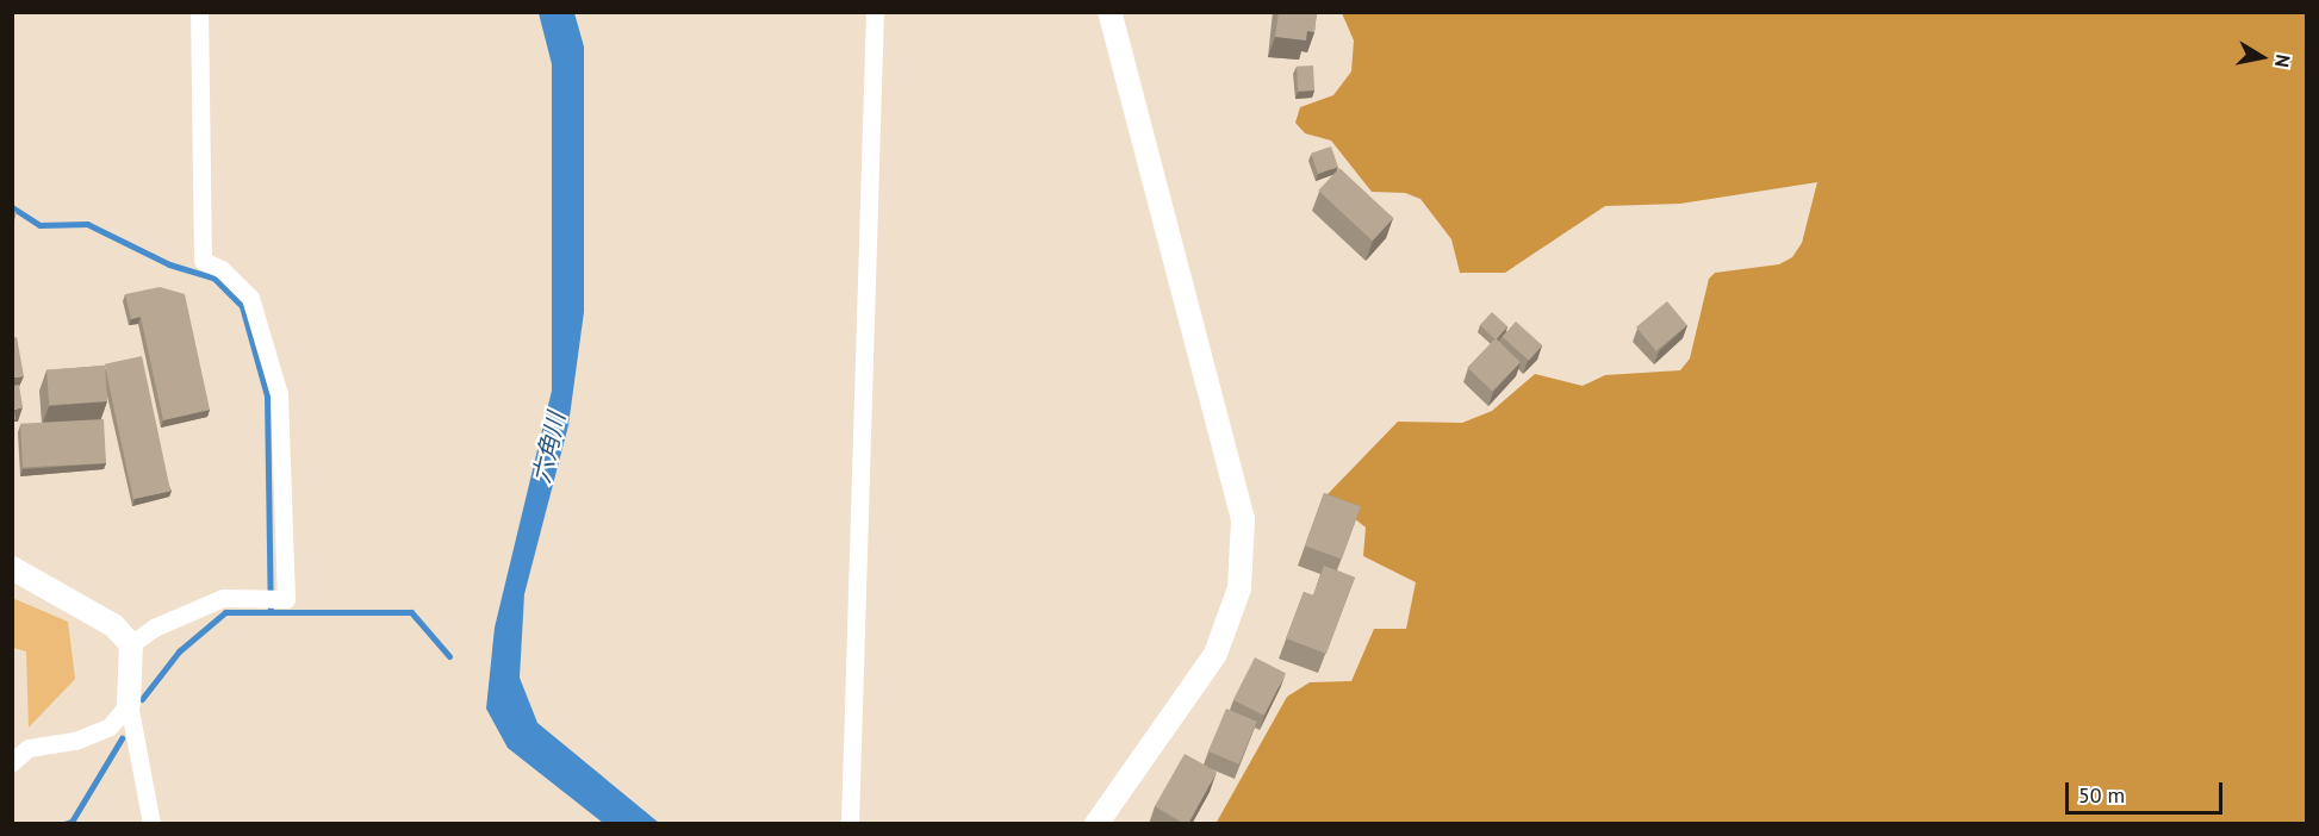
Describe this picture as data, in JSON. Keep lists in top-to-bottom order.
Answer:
{
  "water": ["六角川"],
  "scale_bar": "50 m",
  "north": "right"
}
